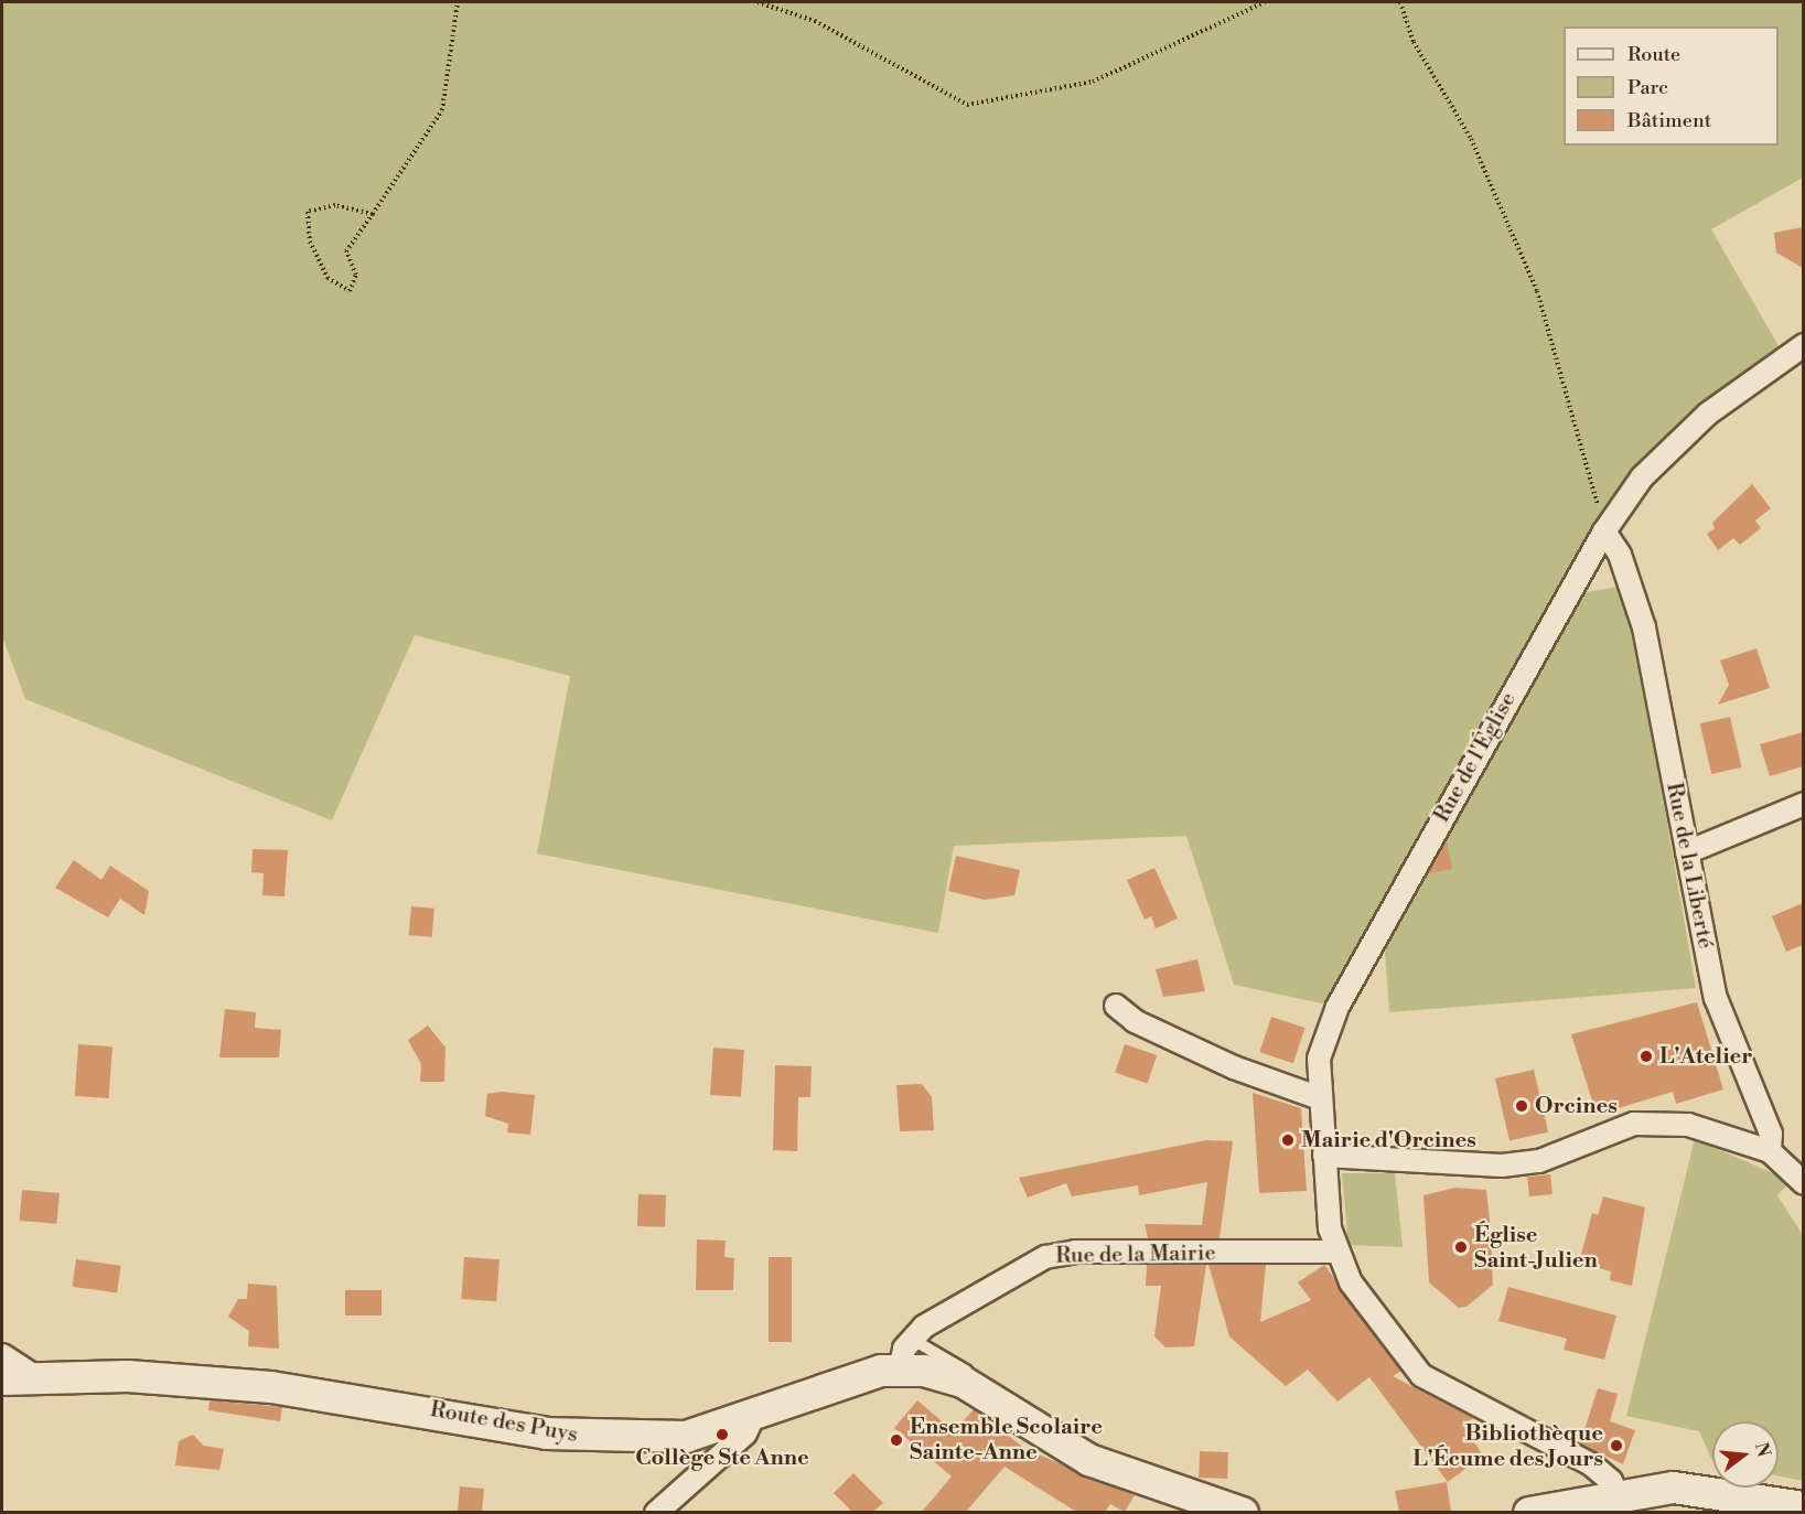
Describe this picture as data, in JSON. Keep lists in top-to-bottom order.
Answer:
{
  "streets": {
    "main road": ["Route des Puys"],
    "street": ["Rue de l'Église", "Rue de la Liberté", "Rue de la Mairie"]
  },
  "crossings": [
    ["Rue de l'Église", "Rue de la Liberté"],
    ["Rue de l'Église", "Rue de la Mairie"],
    ["Rue de la Mairie", "Route des Puys"]
  ],
  "places": [
    "L'Atelier",
    "Orcines",
    "Mairie d'Orcines",
    "Église Saint-Julien",
    "Collège Ste Anne",
    "Ensemble Scolaire Sainte-Anne",
    "Bibliothèque L'Écume des Jours"
  ],
  "legend": ["Route", "Parc", "Bâtiment"],
  "north": "right"
}
